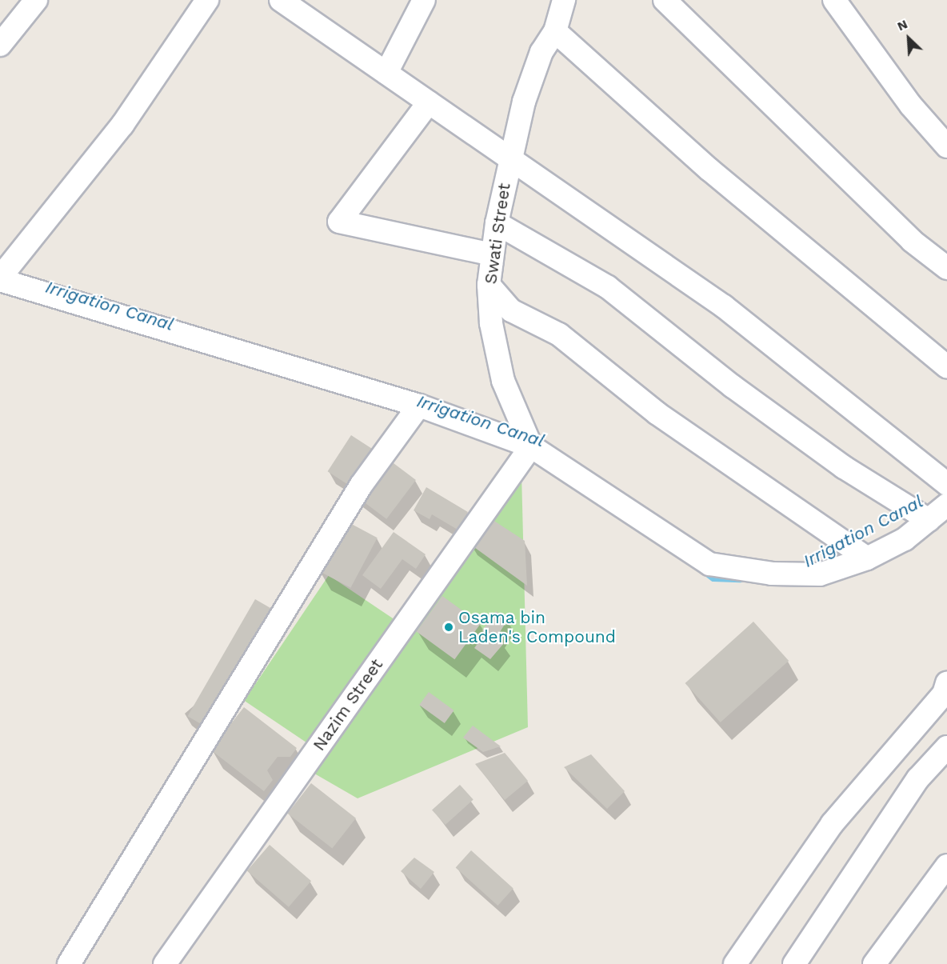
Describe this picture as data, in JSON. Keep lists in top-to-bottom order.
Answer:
{
  "streets": {
    "street": ["Swati Street", "Nazim Street"]
  },
  "crossings": [
    ["Swati Street", "Nazim Street"]
  ],
  "water": ["Irrigation Canal"],
  "places": ["Osama bin Laden's Compound"],
  "north": "top left"
}
